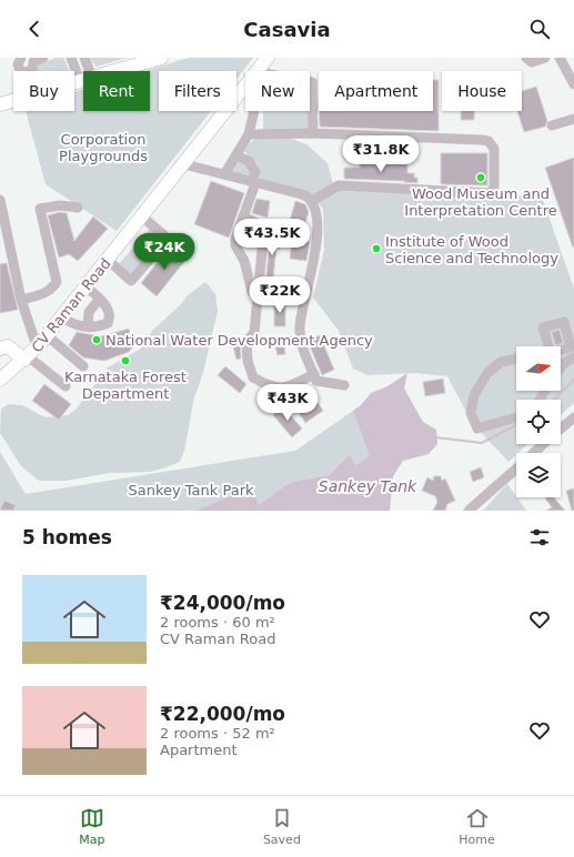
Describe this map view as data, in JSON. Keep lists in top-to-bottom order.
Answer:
{
  "streets": {
    "main road": ["CV Raman Road"]
  },
  "water": ["Sankey Tank"],
  "parks": ["Corporation Playgrounds", "Sankey Tank Park"],
  "places": [
    "Wood Museum and Interpretation Centre",
    "Institute of Wood Science and Technology",
    "National Water Development Agency",
    "Karnataka Forest Department"
  ],
  "north": "right",
  "page": {
    "header": "Casavia",
    "chip": [
      "Buy",
      "Rent",
      "Filters",
      "New",
      "Apartment",
      "House"
    ],
    "price": [
      "₹31.8K",
      "₹43.5K",
      "₹24K",
      "₹22K",
      "₹43K"
    ],
    "heading": "5 homes",
    "list": [
      {
        "name": "₹24,000/mo",
        "note": "2 rooms · 60 m² · CV Raman Road"
      },
      {
        "name": "₹22,000/mo",
        "note": "2 rooms · 52 m² · Apartment"
      }
    ],
    "tabs": ["Map", "Saved", "Home"]
  }
}
